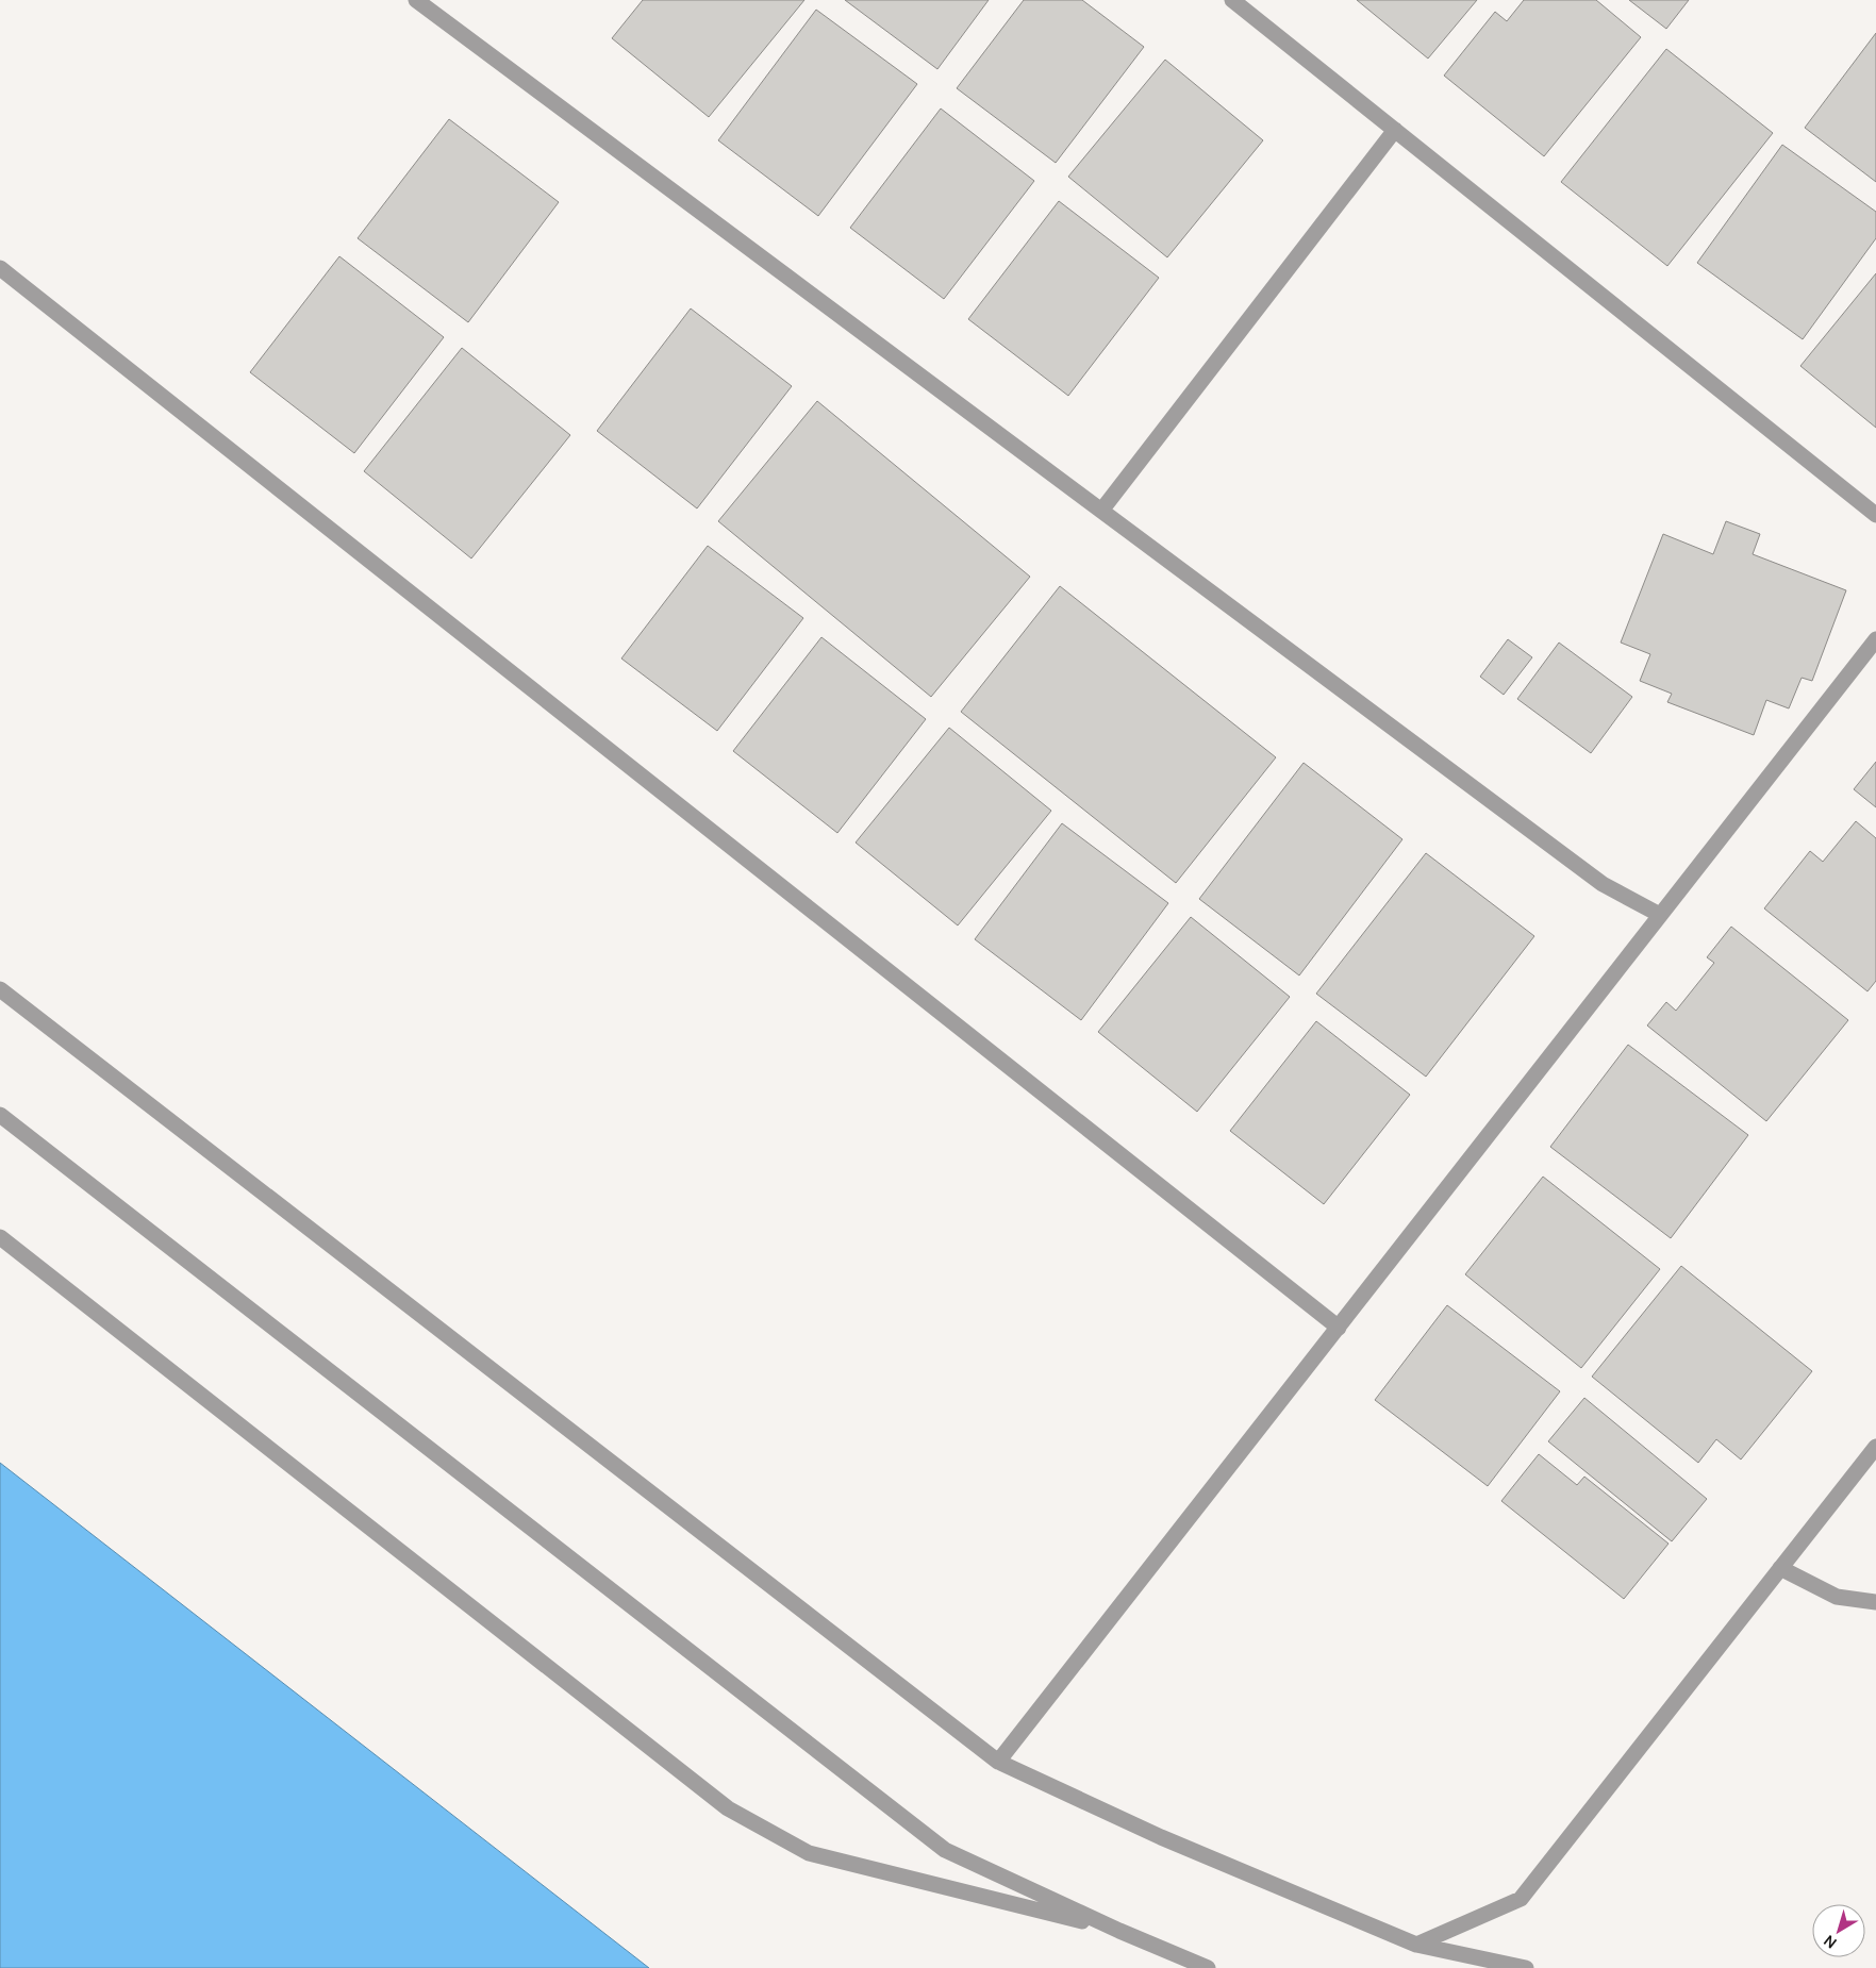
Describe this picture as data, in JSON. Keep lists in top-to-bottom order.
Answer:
{
  "north": "bottom left"
}
